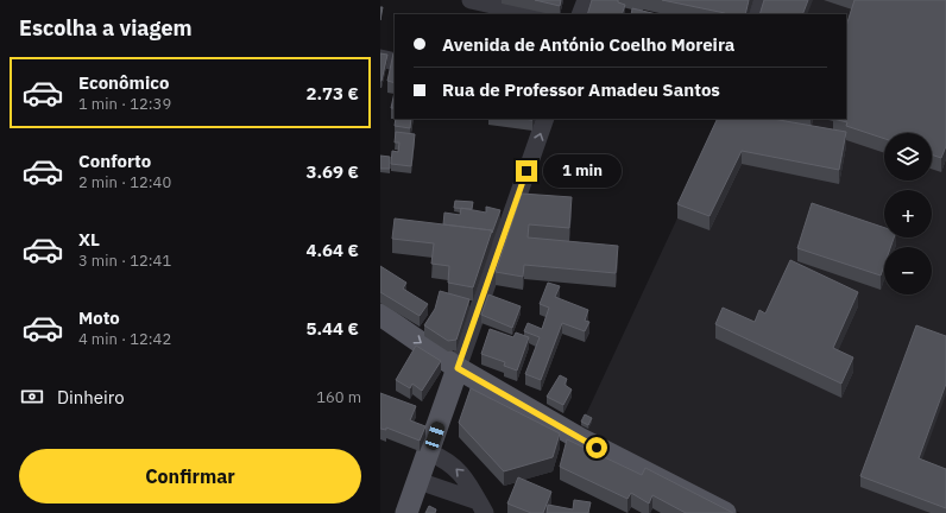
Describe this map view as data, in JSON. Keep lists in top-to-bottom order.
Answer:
{
  "page": {
    "heading": "Escolha a viagem",
    "banner": ["Avenida de António Coelho Moreira", "Rua de Professor Amadeu Santos"],
    "list": [
      {
        "name": "Econômico",
        "note": "1 min · 12:39",
        "value": "2.73 €"
      },
      {
        "name": "Conforto",
        "note": "2 min · 12:40",
        "value": "3.69 €"
      },
      {
        "name": "XL",
        "note": "3 min · 12:41",
        "value": "4.64 €"
      },
      {
        "name": "Moto",
        "note": "4 min · 12:42",
        "value": "5.44 €"
      }
    ],
    "map_buttons": ["+", "−"],
    "bubble": "1 min",
    "pay": ["Dinheiro", "160 m"],
    "buttons": "Confirmar"
  }
}
